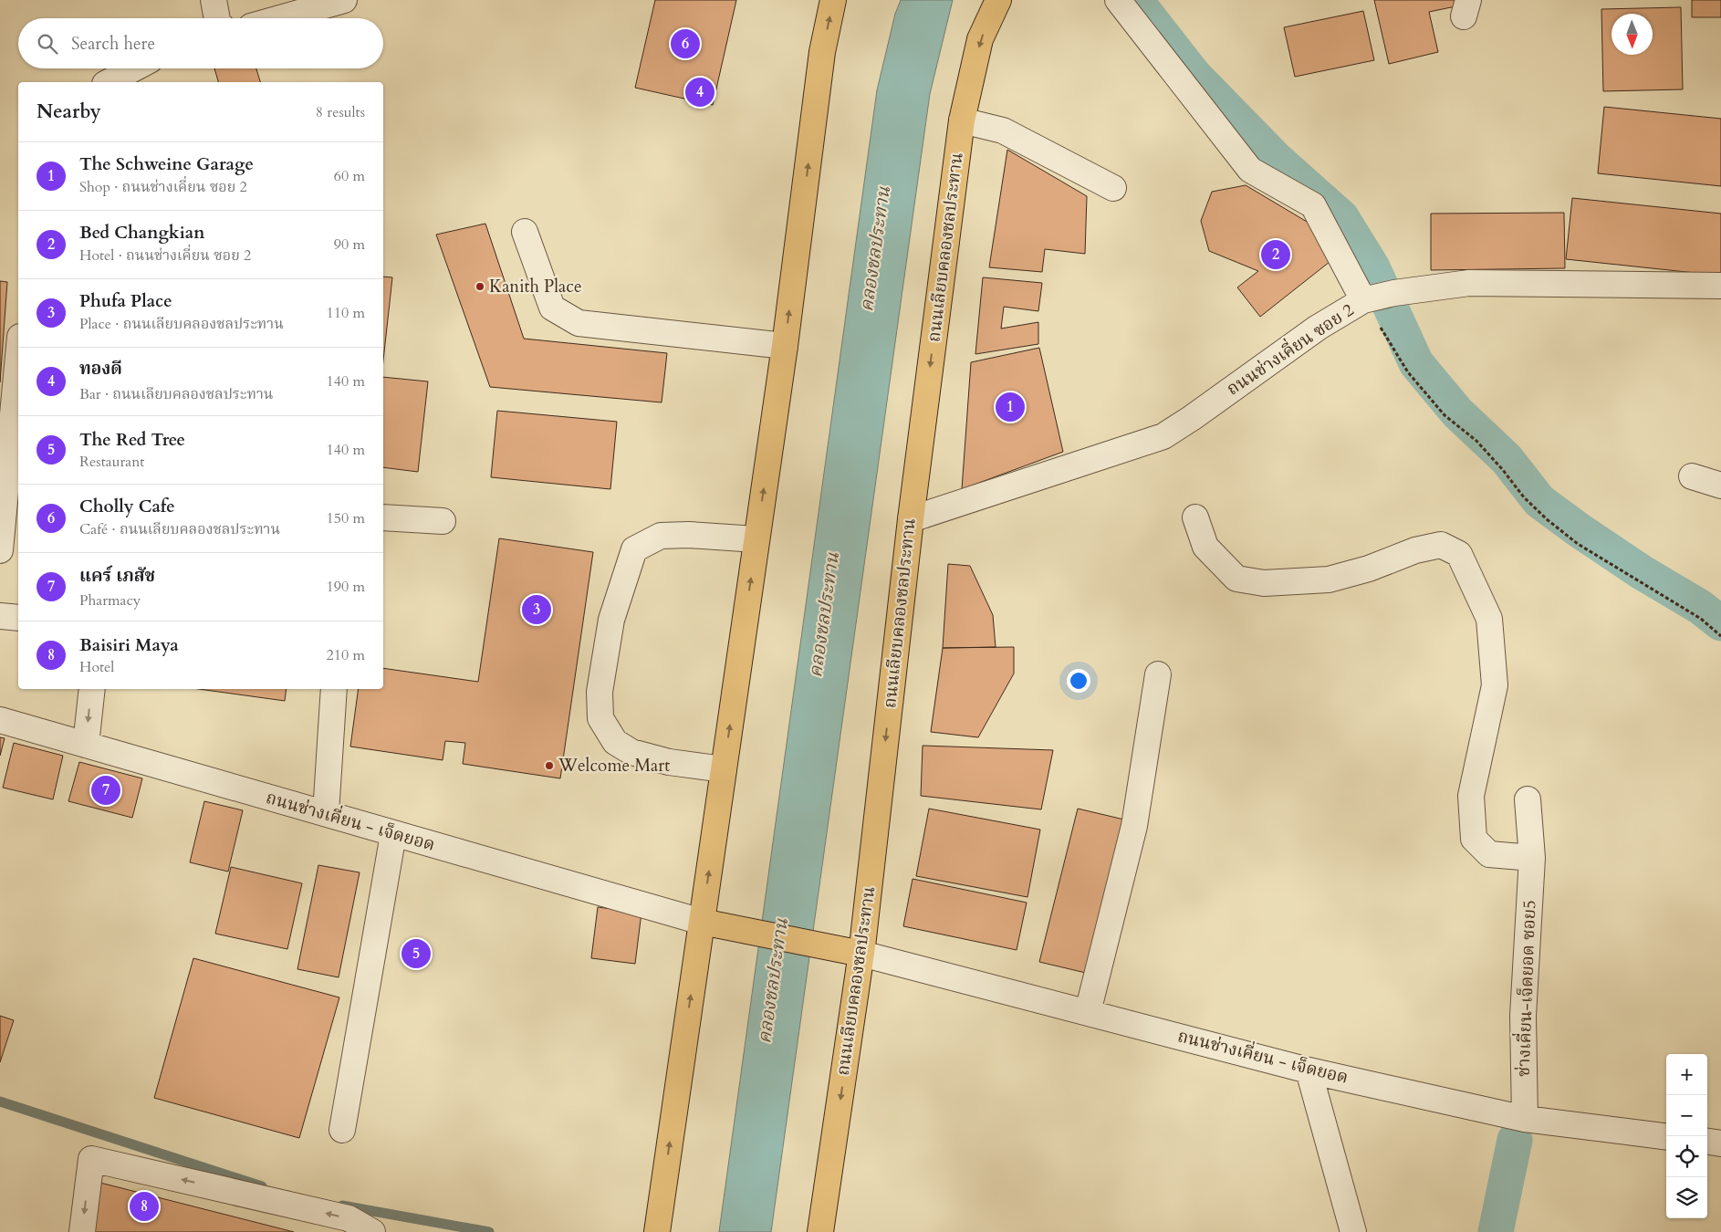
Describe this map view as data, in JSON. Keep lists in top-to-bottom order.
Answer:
{
  "streets": {
    "main road": ["ถนนเลียบคลองชลประทาน"],
    "street": ["ถนนช่างเคี่ยน ซอย 2", "ถนนช่างเคี่ยน - เจ็ดยอด", "ช่างเคี่ยน-เจ็ดยอด ซอย5"]
  },
  "crossings": [
    ["ถนนเลียบคลองชลประทาน", "ถนนช่างเคี่ยน ซอย 2"],
    ["ถนนเลียบคลองชลประทาน", "ถนนช่างเคี่ยน - เจ็ดยอด"],
    ["ถนนช่างเคี่ยน - เจ็ดยอด", "ช่างเคี่ยน-เจ็ดยอด ซอย5"]
  ],
  "water": ["คลองชลประทาน"],
  "places": ["Kanith Place", "Welcome Mart"],
  "north": "bottom",
  "page": {
    "search": "Search here",
    "pins": [
      "6",
      "4",
      "2",
      "1",
      "3",
      "7",
      "5",
      "8"
    ],
    "heading": ["Nearby", "8 results"],
    "list": [
      {
        "mark": "1",
        "name": "The Schweine Garage",
        "note": "Shop · ถนนช่างเคี่ยน ซอย 2",
        "value": "60 m"
      },
      {
        "mark": "2",
        "name": "Bed Changkian",
        "note": "Hotel · ถนนช่างเคี่ยน ซอย 2",
        "value": "90 m"
      },
      {
        "mark": "3",
        "name": "Phufa Place",
        "note": "Place · ถนนเลียบคลองชลประทาน",
        "value": "110 m"
      },
      {
        "mark": "4",
        "name": "ทองดี",
        "note": "Bar · ถนนเลียบคลองชลประทาน",
        "value": "140 m"
      },
      {
        "mark": "5",
        "name": "The Red Tree",
        "note": "Restaurant",
        "value": "140 m"
      },
      {
        "mark": "6",
        "name": "Cholly Cafe",
        "note": "Café · ถนนเลียบคลองชลประทาน",
        "value": "150 m"
      },
      {
        "mark": "7",
        "name": "แคร์ เภสัช",
        "note": "Pharmacy",
        "value": "190 m"
      },
      {
        "mark": "8",
        "name": "Baisiri Maya",
        "note": "Hotel",
        "value": "210 m"
      }
    ],
    "map_buttons": ["+", "−"]
  }
}
